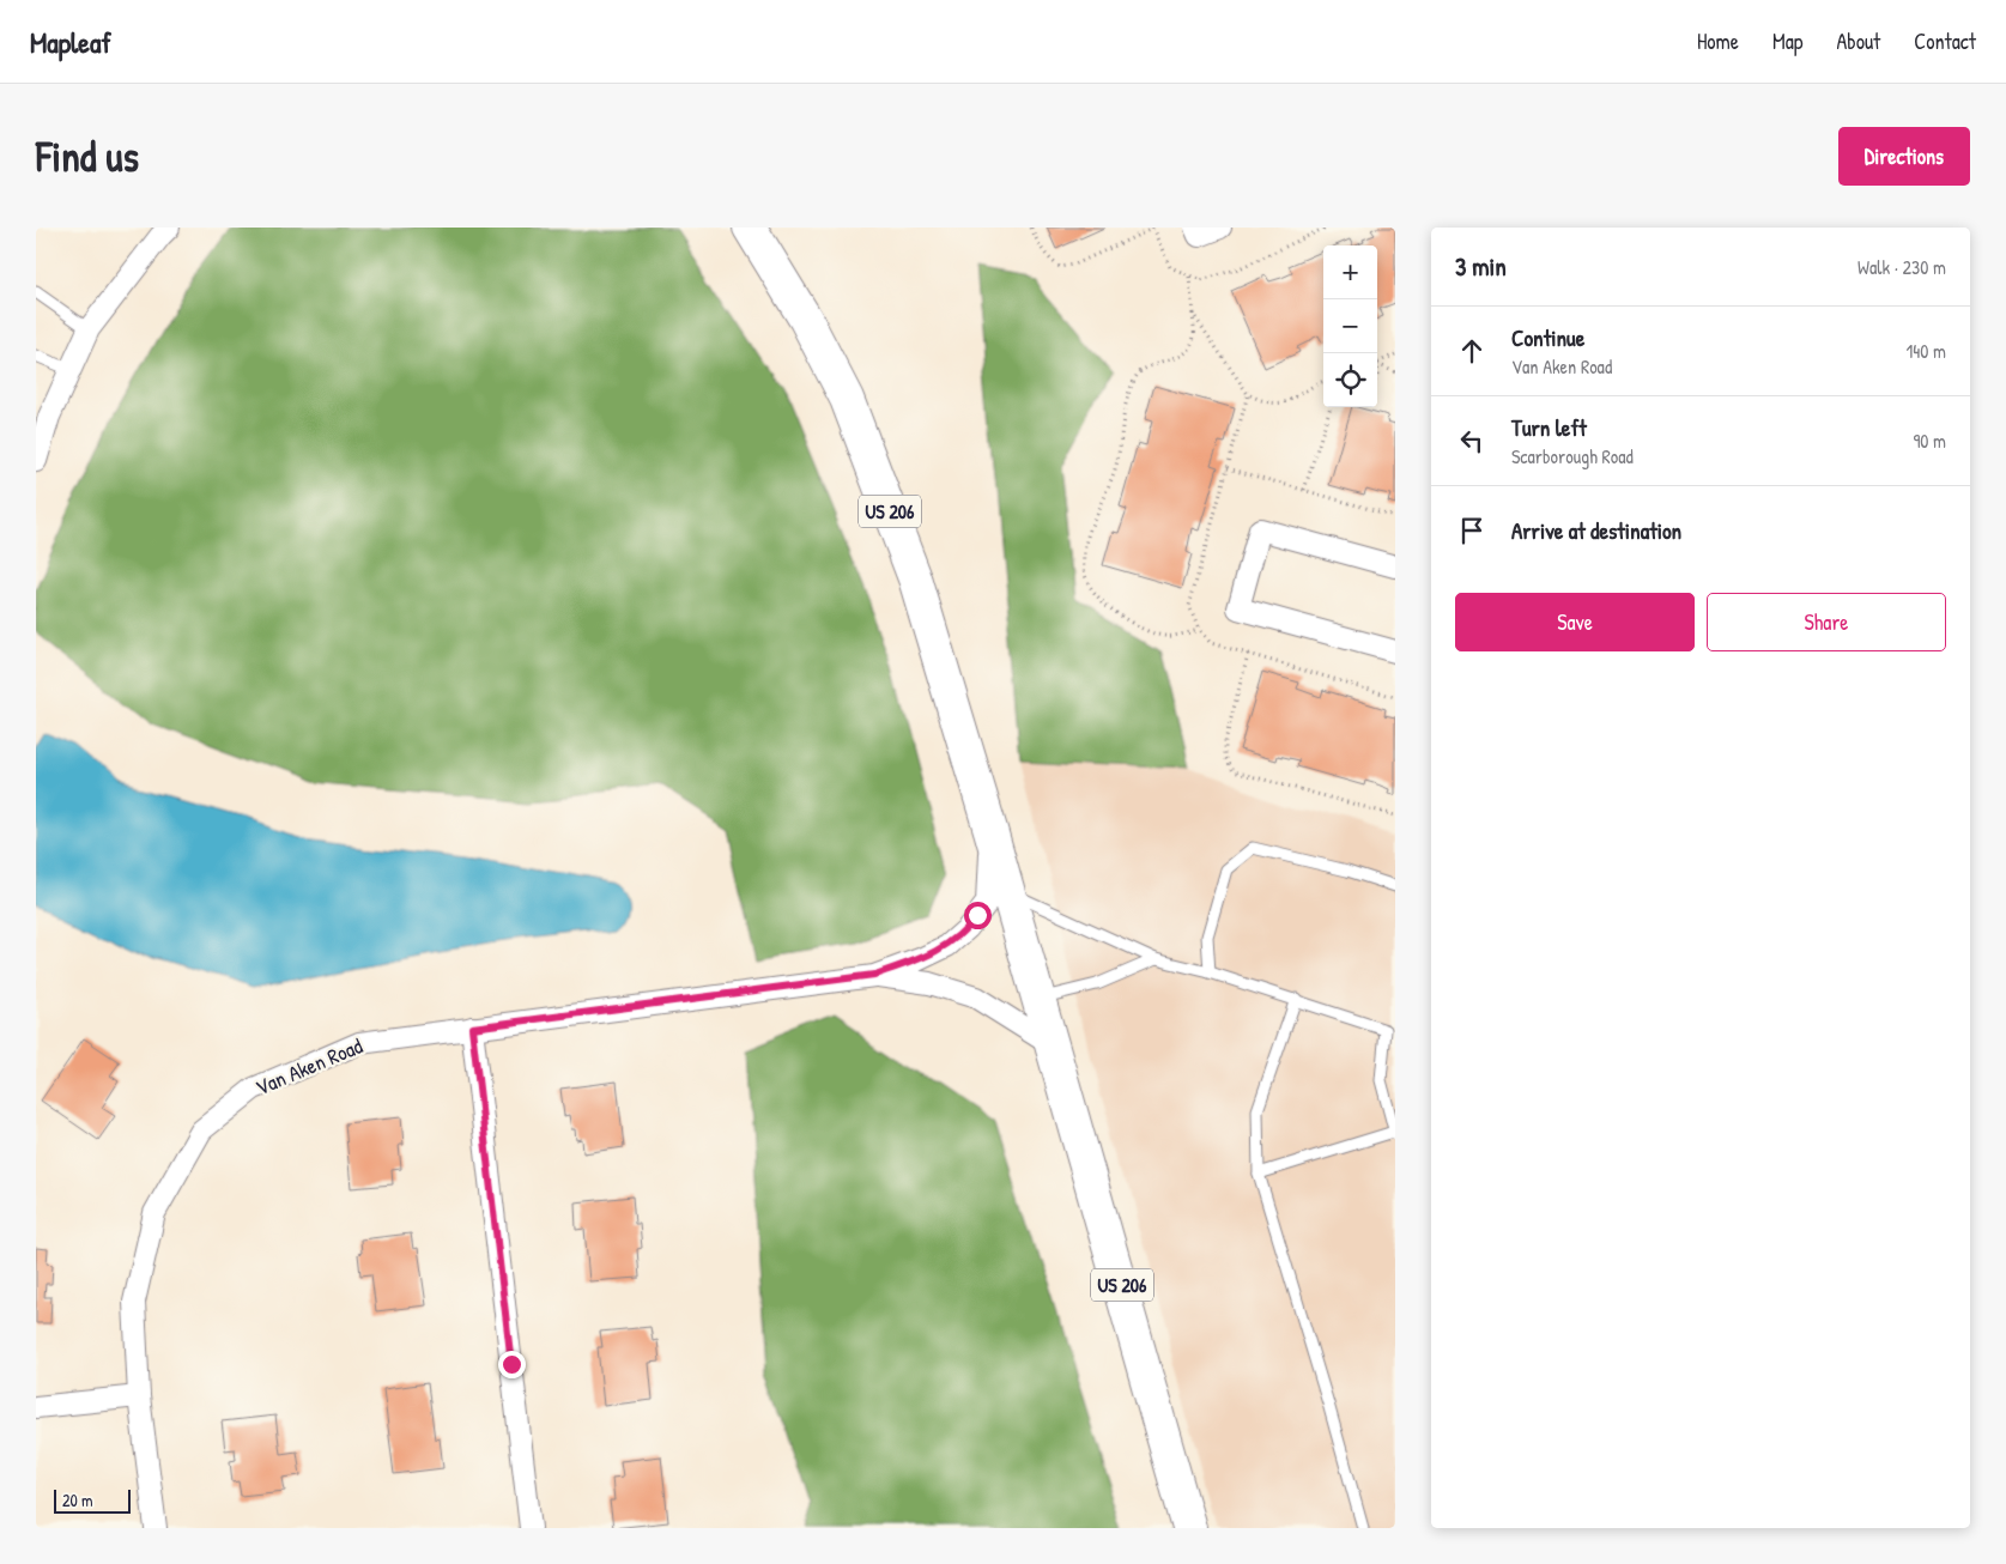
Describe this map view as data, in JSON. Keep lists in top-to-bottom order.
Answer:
{
  "streets": {
    "highway": ["US 206"],
    "street": ["Van Aken Road"]
  },
  "crossings": [
    ["US 206", "Van Aken Road"]
  ],
  "scale_bar": "20 m",
  "page": {
    "header": "Mapleaf",
    "nav": [
      "Home",
      "Map",
      "About",
      "Contact"
    ],
    "buttons": [
      "Directions",
      ["Save", "Share"]
    ],
    "title": "Find us",
    "heading": ["3 min", "Walk · 230 m"],
    "map_buttons": ["+", "−"],
    "list": [
      ["Continue", "Van Aken Road", "140 m"],
      ["Turn left", "Scarborough Road", "90 m"],
      "Arrive at destination"
    ],
    "scale": "20 m"
  }
}
